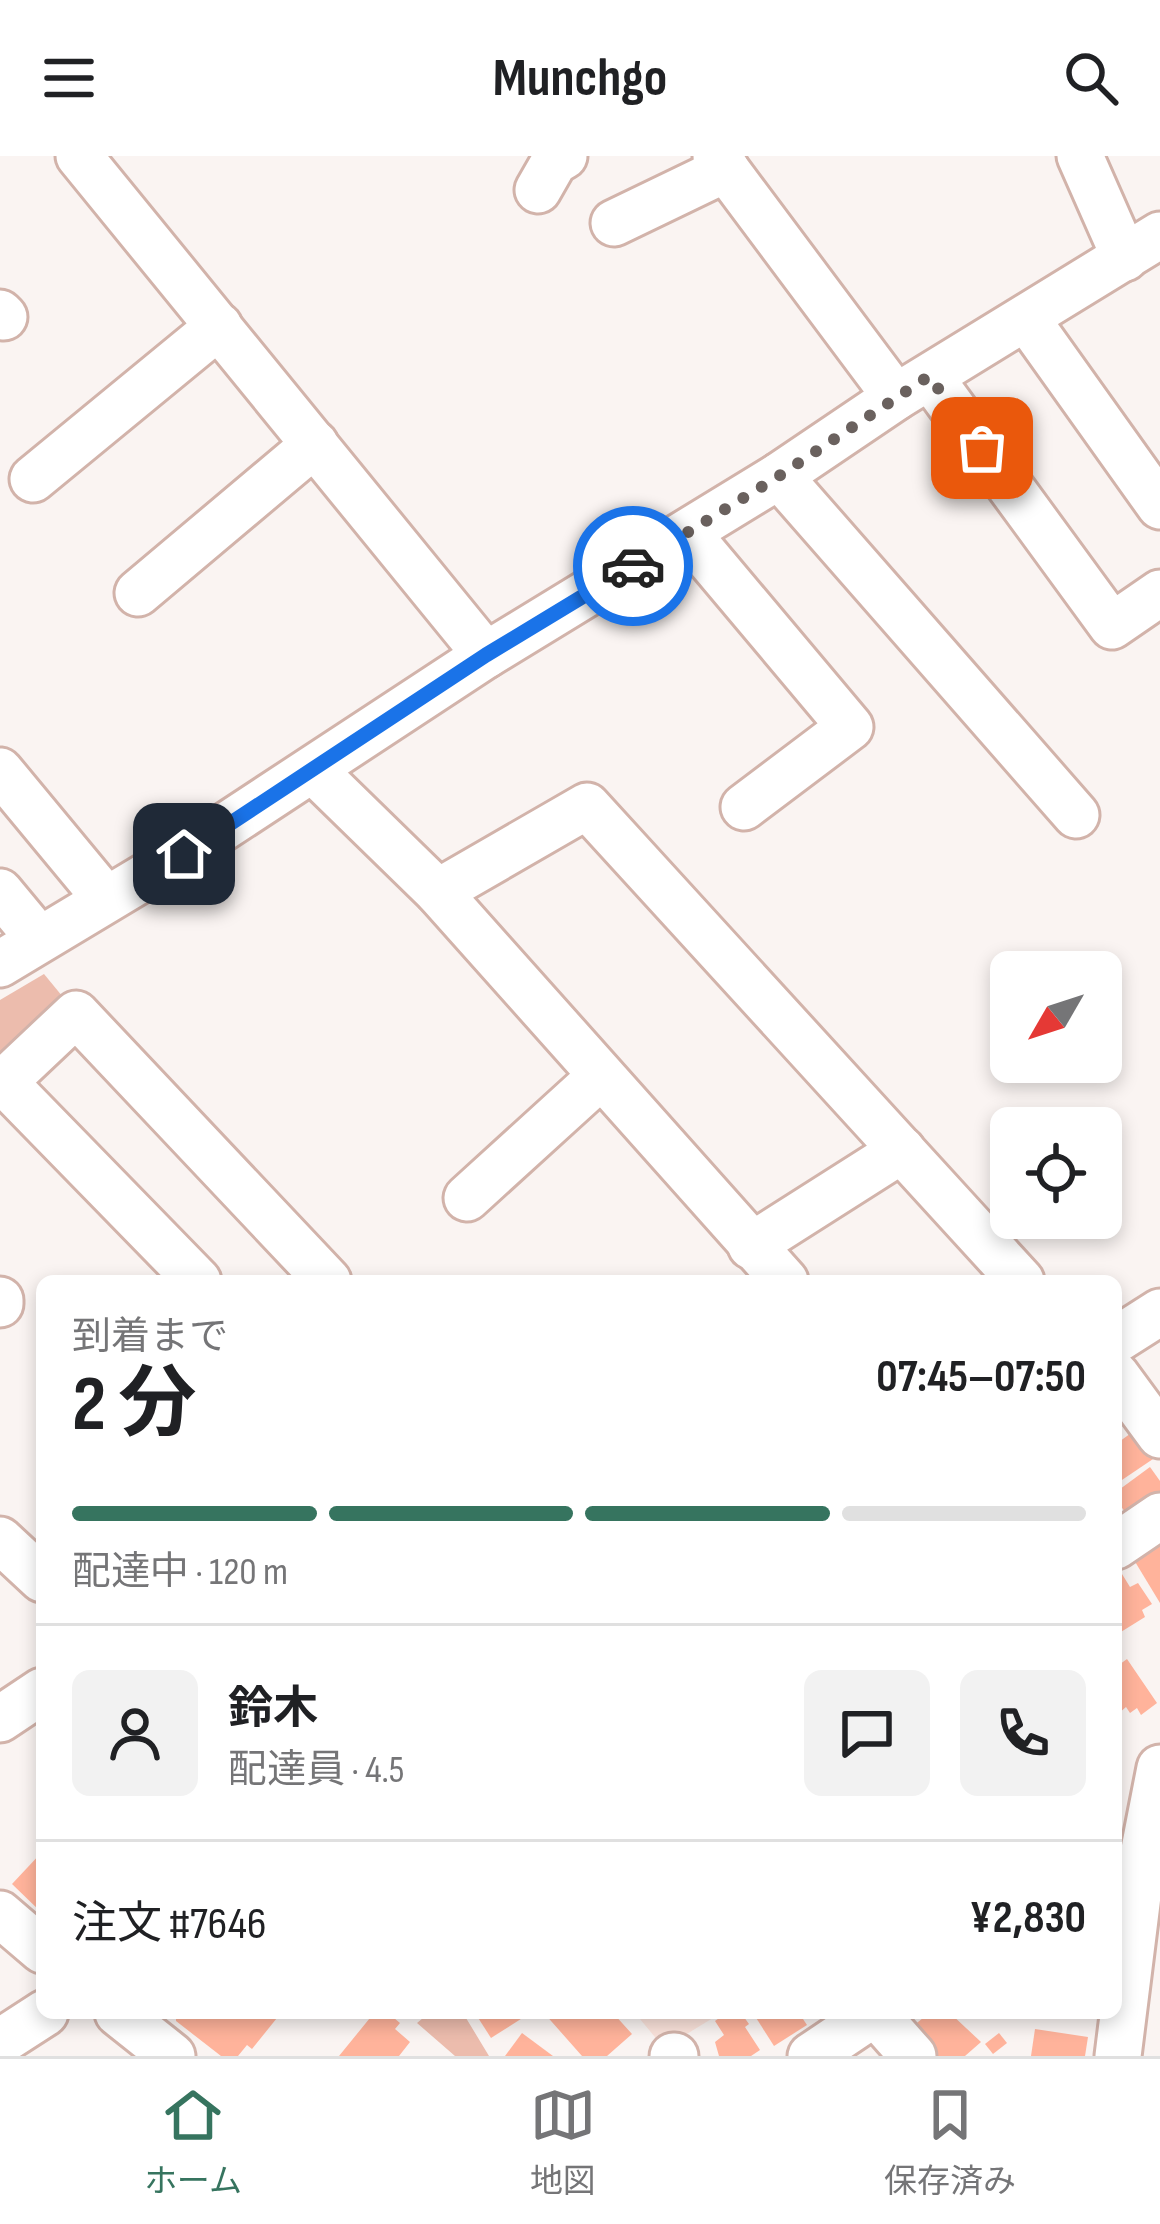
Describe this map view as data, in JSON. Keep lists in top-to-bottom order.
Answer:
{
  "north": "bottom left",
  "page": {
    "header": "Munchgo",
    "heading": ["2 分", "到着まで", "07:45–07:50"],
    "panel": [
      "鈴木",
      "配達員 · 4.5",
      "注文 #7646",
      "¥2,830"
    ],
    "bar": "配達中 · 120 m",
    "tabs": ["ホーム", "地図", "保存済み"]
  }
}
